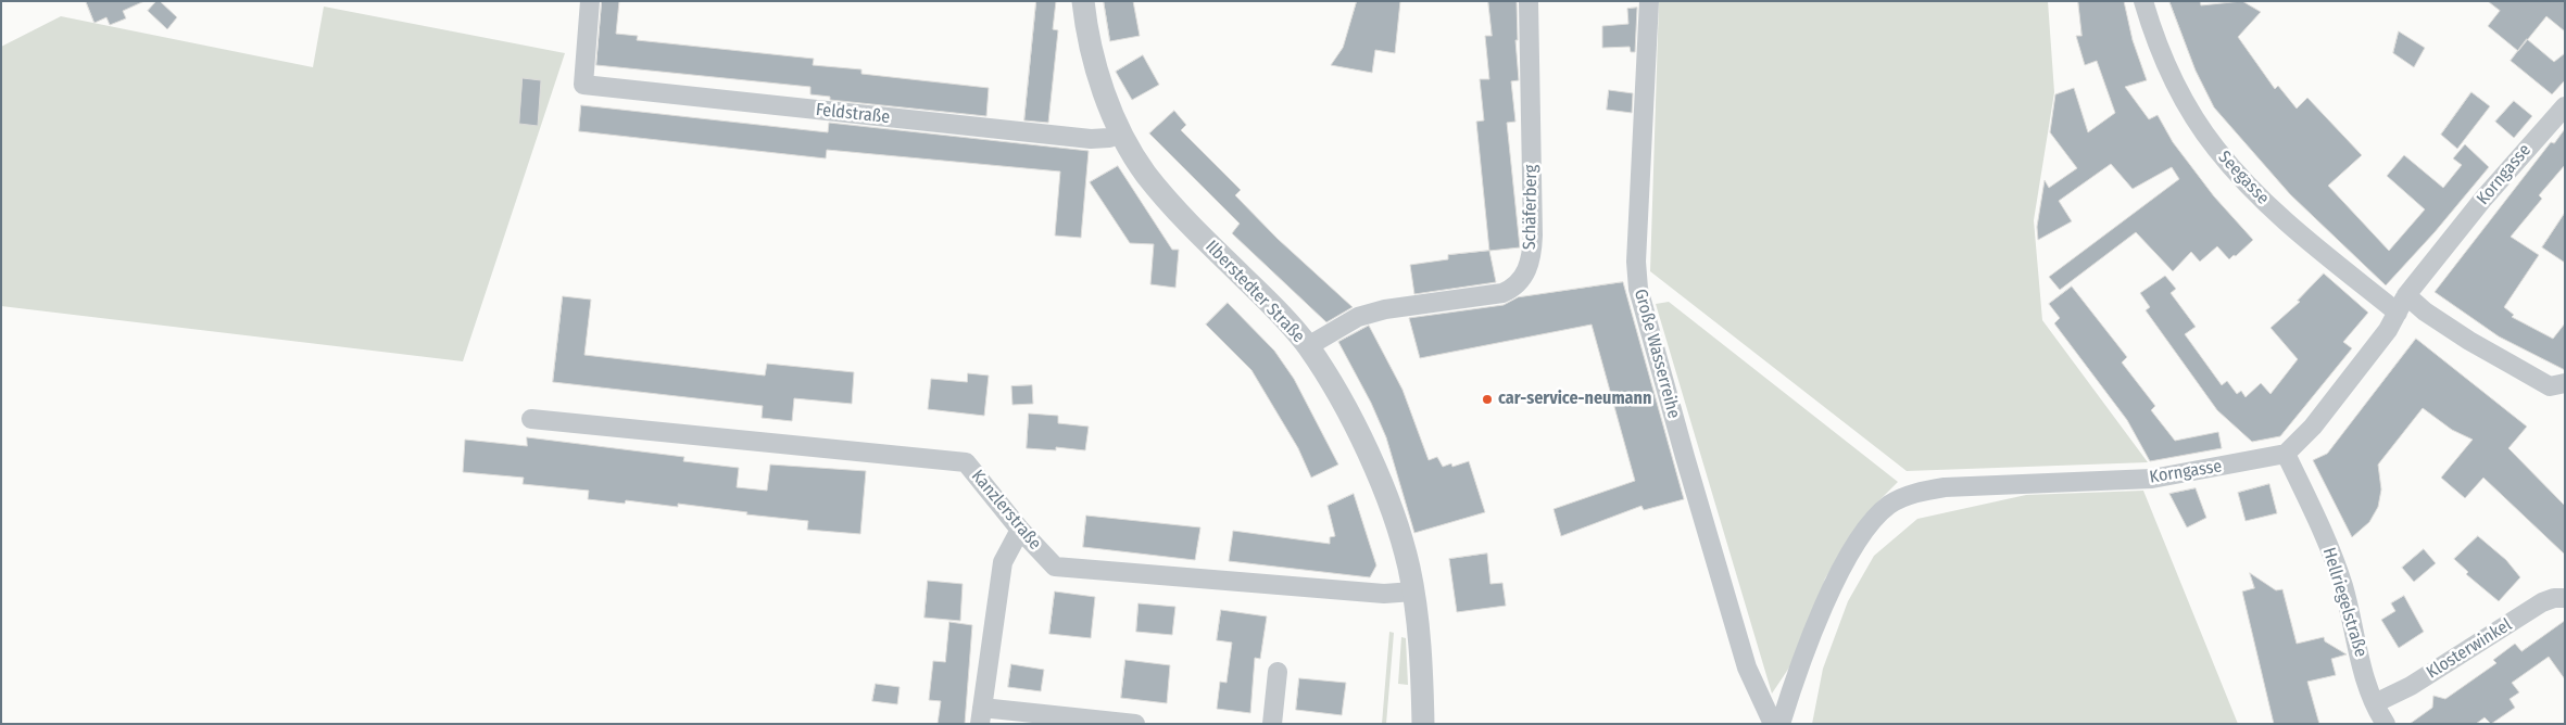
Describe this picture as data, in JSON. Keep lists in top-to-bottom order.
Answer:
{
  "streets": {
    "street": [
      "Feldstraße",
      "Korngasse",
      "Seegasse",
      "Schäferberg",
      "Ilberstedter Straße",
      "Große Wasserreihe",
      "Kanzlerstraße",
      "Hellriegelstraße",
      "Klosterwinkel"
    ]
  },
  "crossings": [
    ["Feldstraße", "Ilberstedter Straße"],
    ["Korngasse", "Seegasse"],
    ["Korngasse", "Hellriegelstraße"],
    ["Schäferberg", "Ilberstedter Straße"],
    ["Ilberstedter Straße", "Kanzlerstraße"],
    ["Hellriegelstraße", "Klosterwinkel"]
  ],
  "places": ["car-service-neumann"]
}
